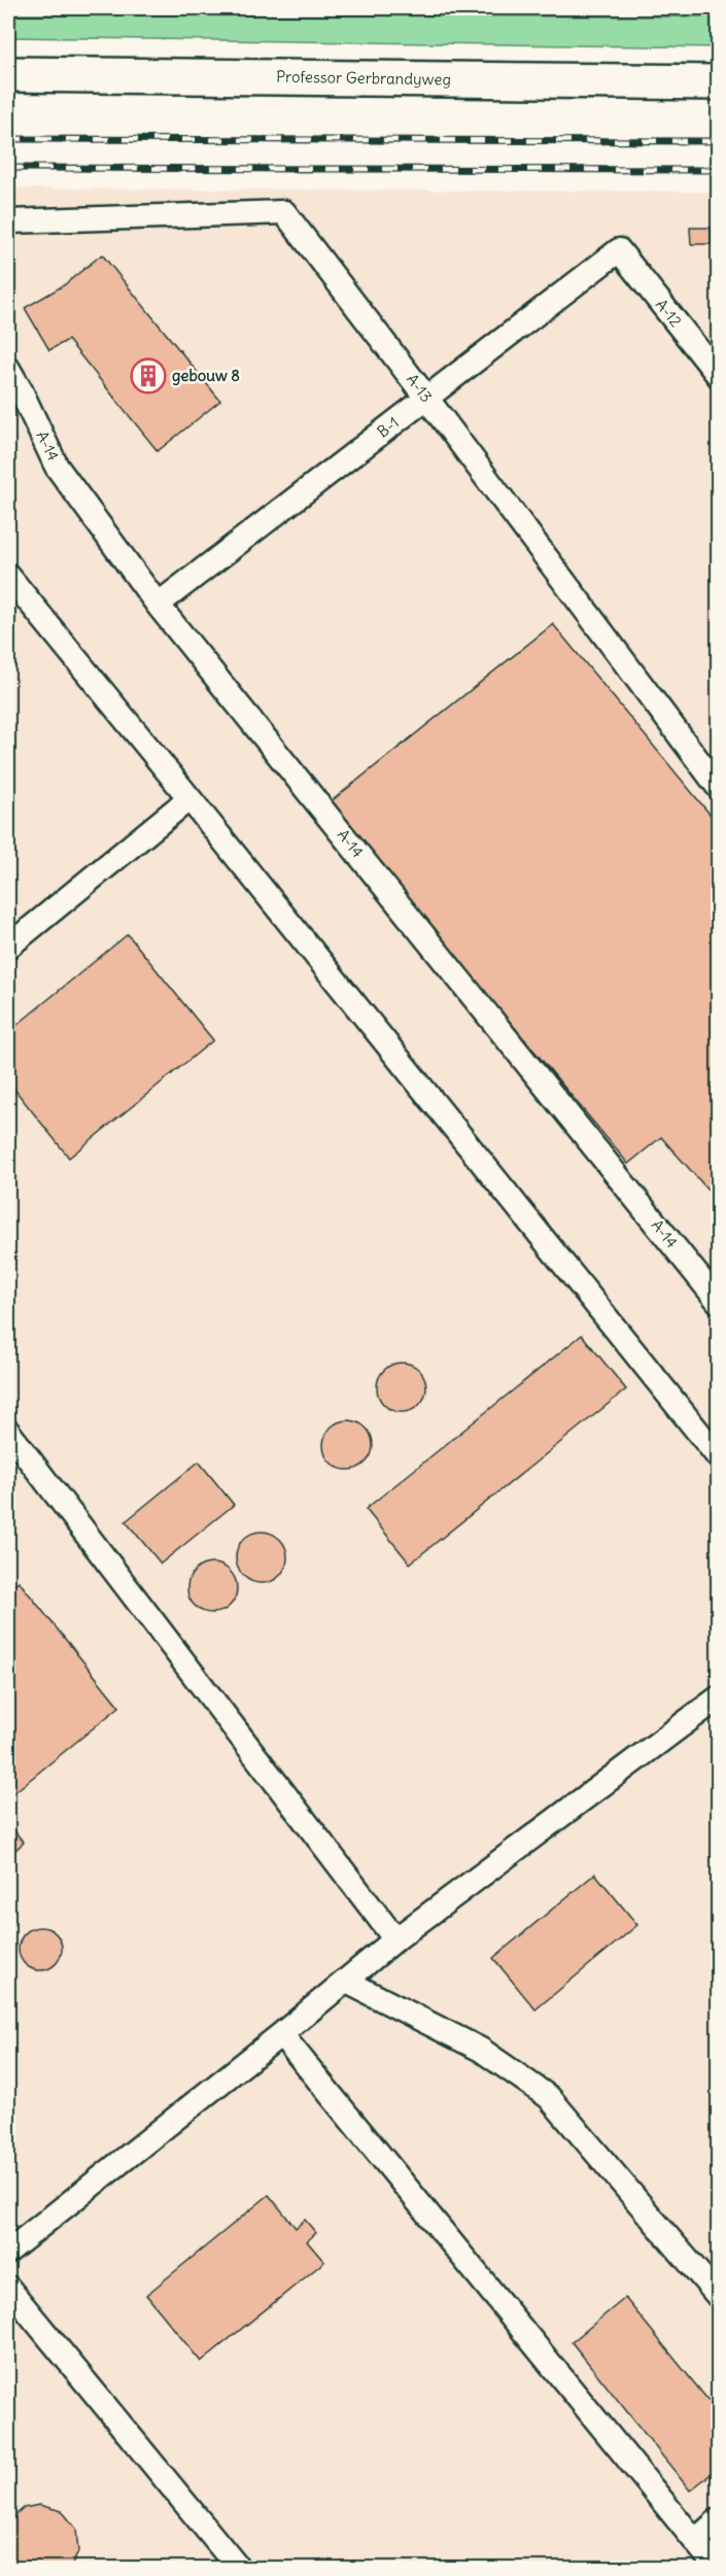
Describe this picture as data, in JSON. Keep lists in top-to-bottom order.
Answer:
{
  "streets": {
    "street": ["Professor Gerbrandyweg"],
    "lane": [
      "A-12",
      "A-13",
      "B-1",
      "A-14"
    ]
  },
  "crossings": [
    ["A-12", "B-1"],
    ["A-13", "B-1"],
    ["B-1", "A-14"]
  ],
  "places": {
    "building": ["gebouw 8"]
  }
}
